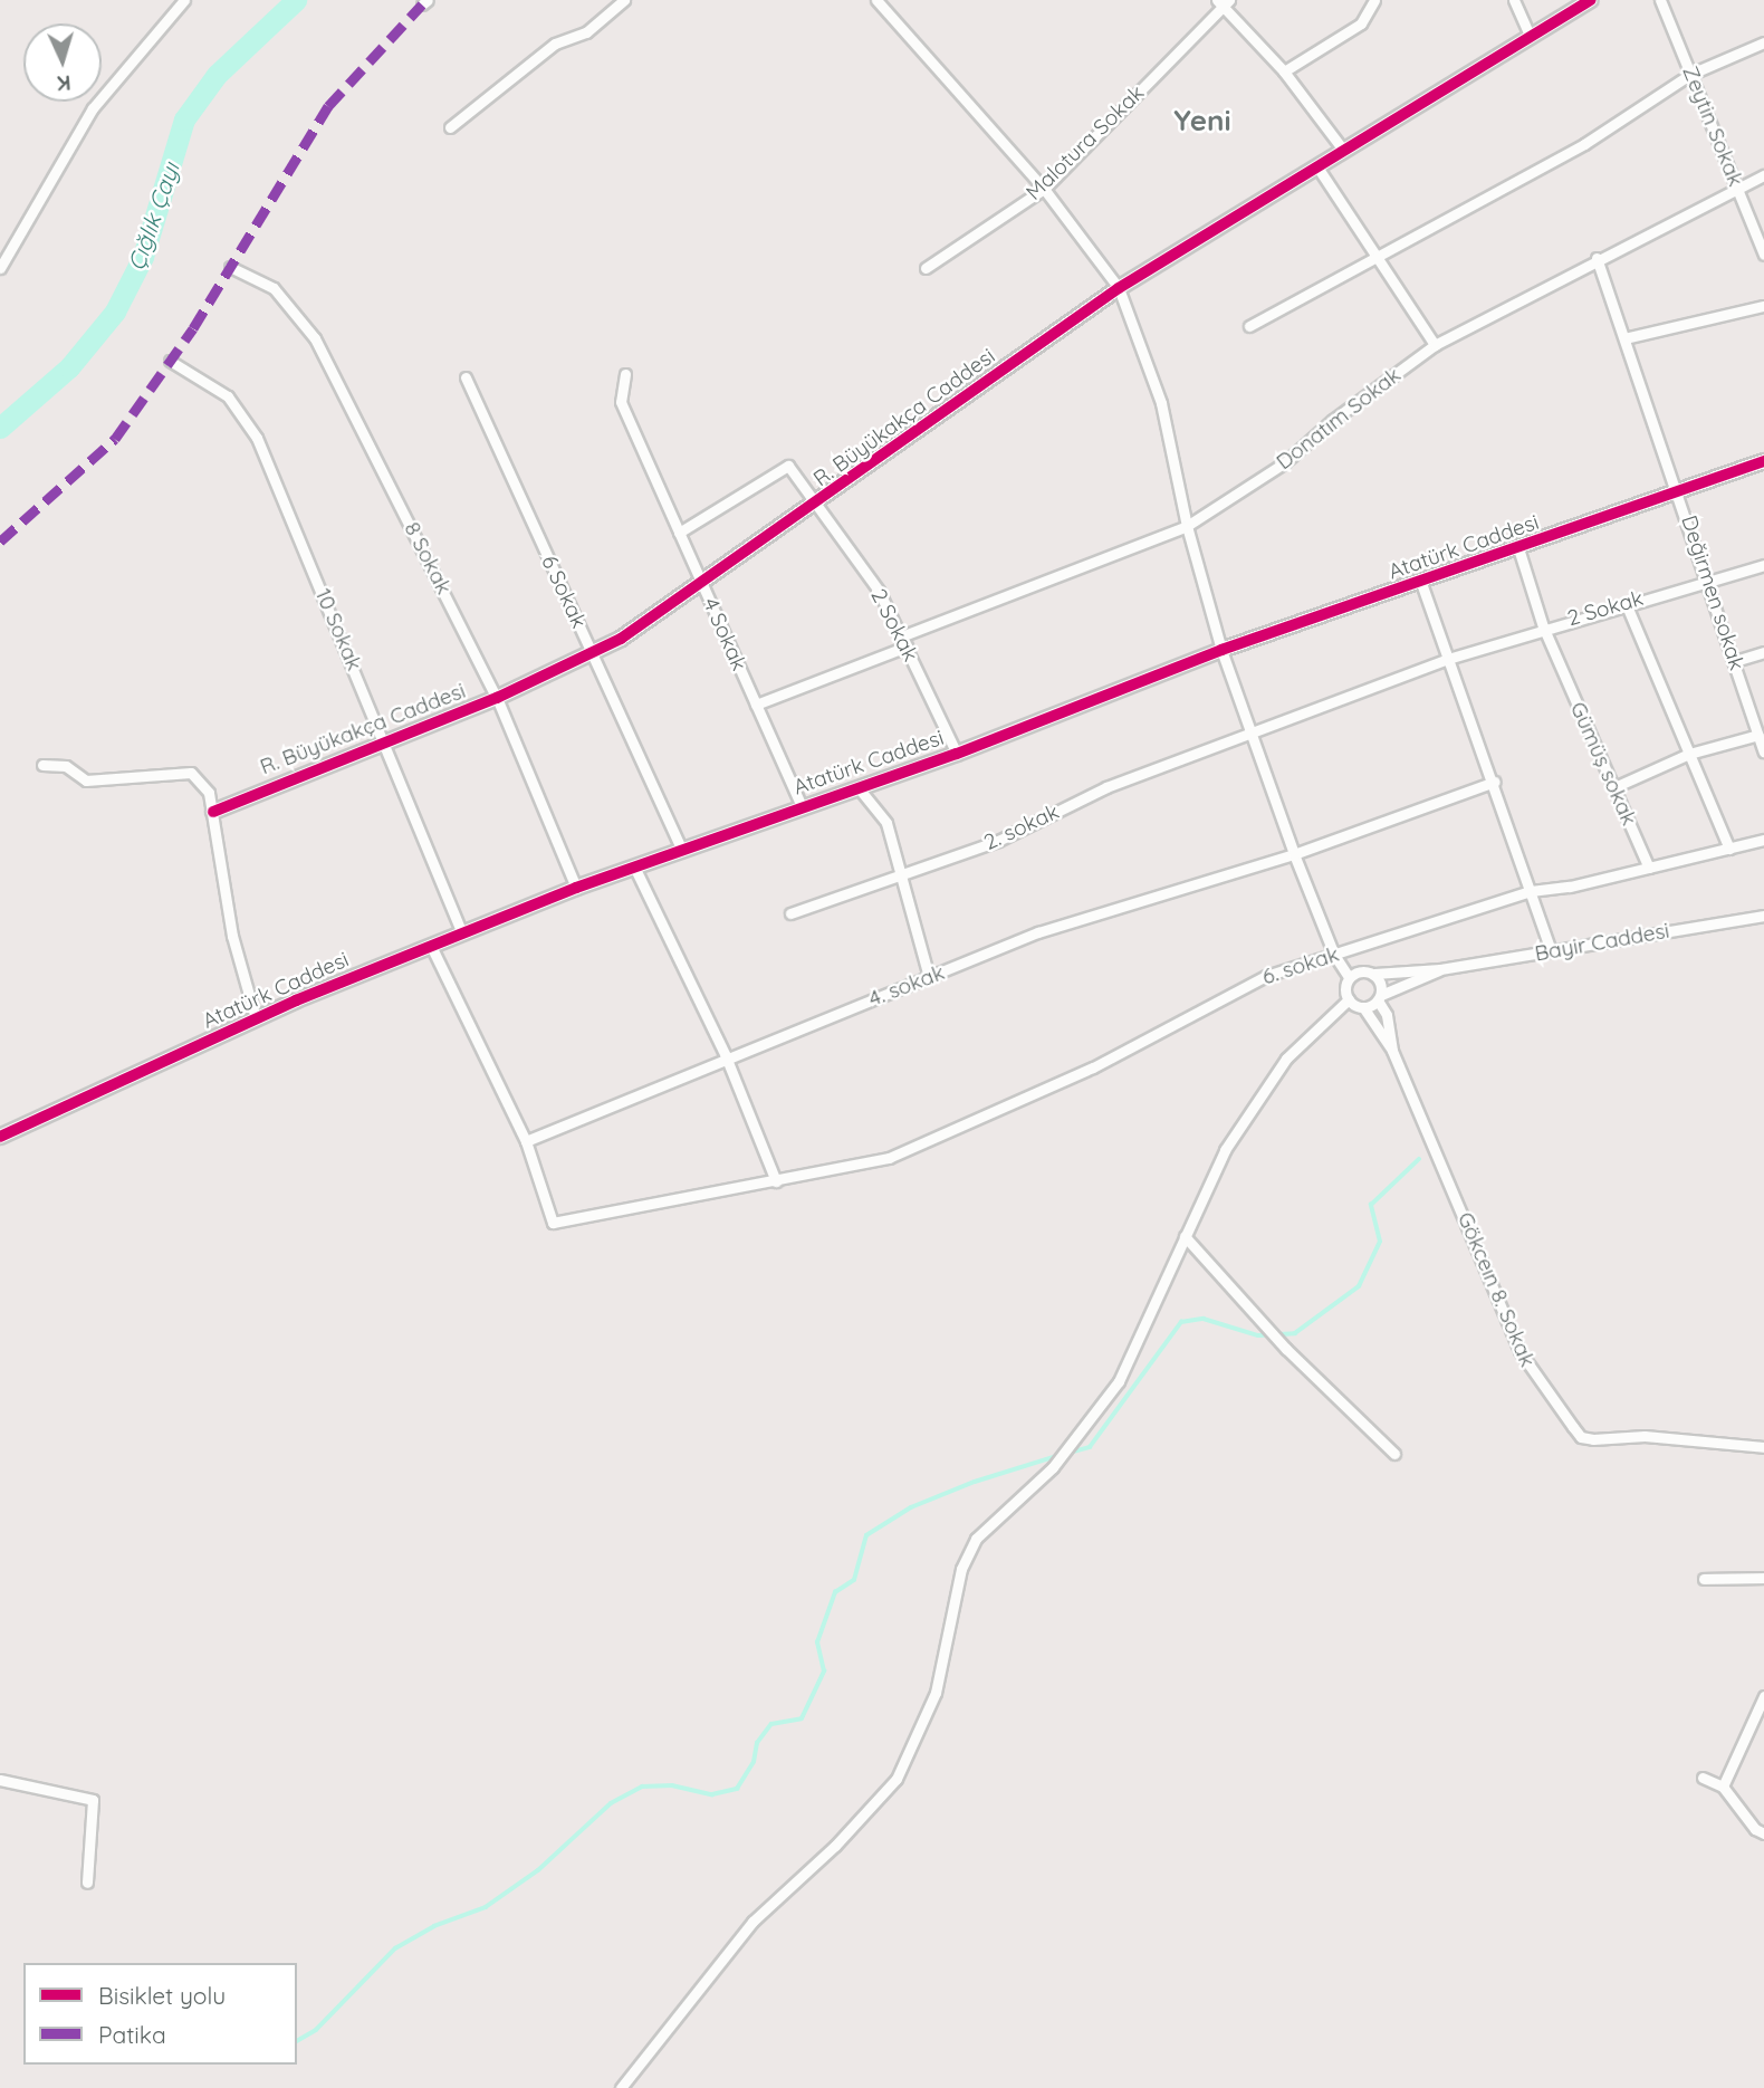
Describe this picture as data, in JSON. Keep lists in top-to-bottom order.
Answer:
{
  "streets": {
    "street": [
      "Zeytin Sokak",
      "Malotura Sokak",
      "R. Büyükakça Caddesi",
      "Donatım Sokak",
      "Atatürk Caddesi",
      "8 Sokak",
      "6 Sokak",
      "Değirmen sokak",
      "2 Sokak",
      "10 Sokak",
      "4 Sokak",
      "Gümüş sokak",
      "2. sokak",
      "Bayir Caddesi",
      "6. sokak",
      "4. sokak",
      "Gökceın 8. Sokak"
    ]
  },
  "crossings": [
    ["Zeytin Sokak", "Donatım Sokak"],
    ["R. Büyükakça Caddesi", "8 Sokak"],
    ["R. Büyükakça Caddesi", "6 Sokak"],
    ["R. Büyükakça Caddesi", "2 Sokak"],
    ["R. Büyükakça Caddesi", "10 Sokak"],
    ["R. Büyükakça Caddesi", "4 Sokak"],
    ["Donatım Sokak", "Değirmen sokak"],
    ["Donatım Sokak", "2 Sokak"],
    ["Donatım Sokak", "4 Sokak"],
    ["Atatürk Caddesi", "8 Sokak"],
    ["Atatürk Caddesi", "6 Sokak"],
    ["Atatürk Caddesi", "Değirmen sokak"],
    ["Atatürk Caddesi", "2 Sokak"],
    ["Atatürk Caddesi", "10 Sokak"],
    ["Atatürk Caddesi", "4 Sokak"],
    ["Atatürk Caddesi", "Gümüş sokak"],
    ["Değirmen sokak", "2 Sokak"],
    ["2 Sokak", "4 Sokak"],
    ["2 Sokak", "Gümüş sokak"],
    ["2 Sokak", "2. sokak"],
    ["Gümüş sokak", "6. sokak"],
    ["Bayir Caddesi", "Gökceın 8. Sokak"],
    ["6. sokak", "4. sokak"]
  ],
  "districts": ["Yeni"],
  "water": ["Çığlık Çayı"],
  "legend": ["Bisiklet yolu", "Patika"],
  "north": "bottom"
}
